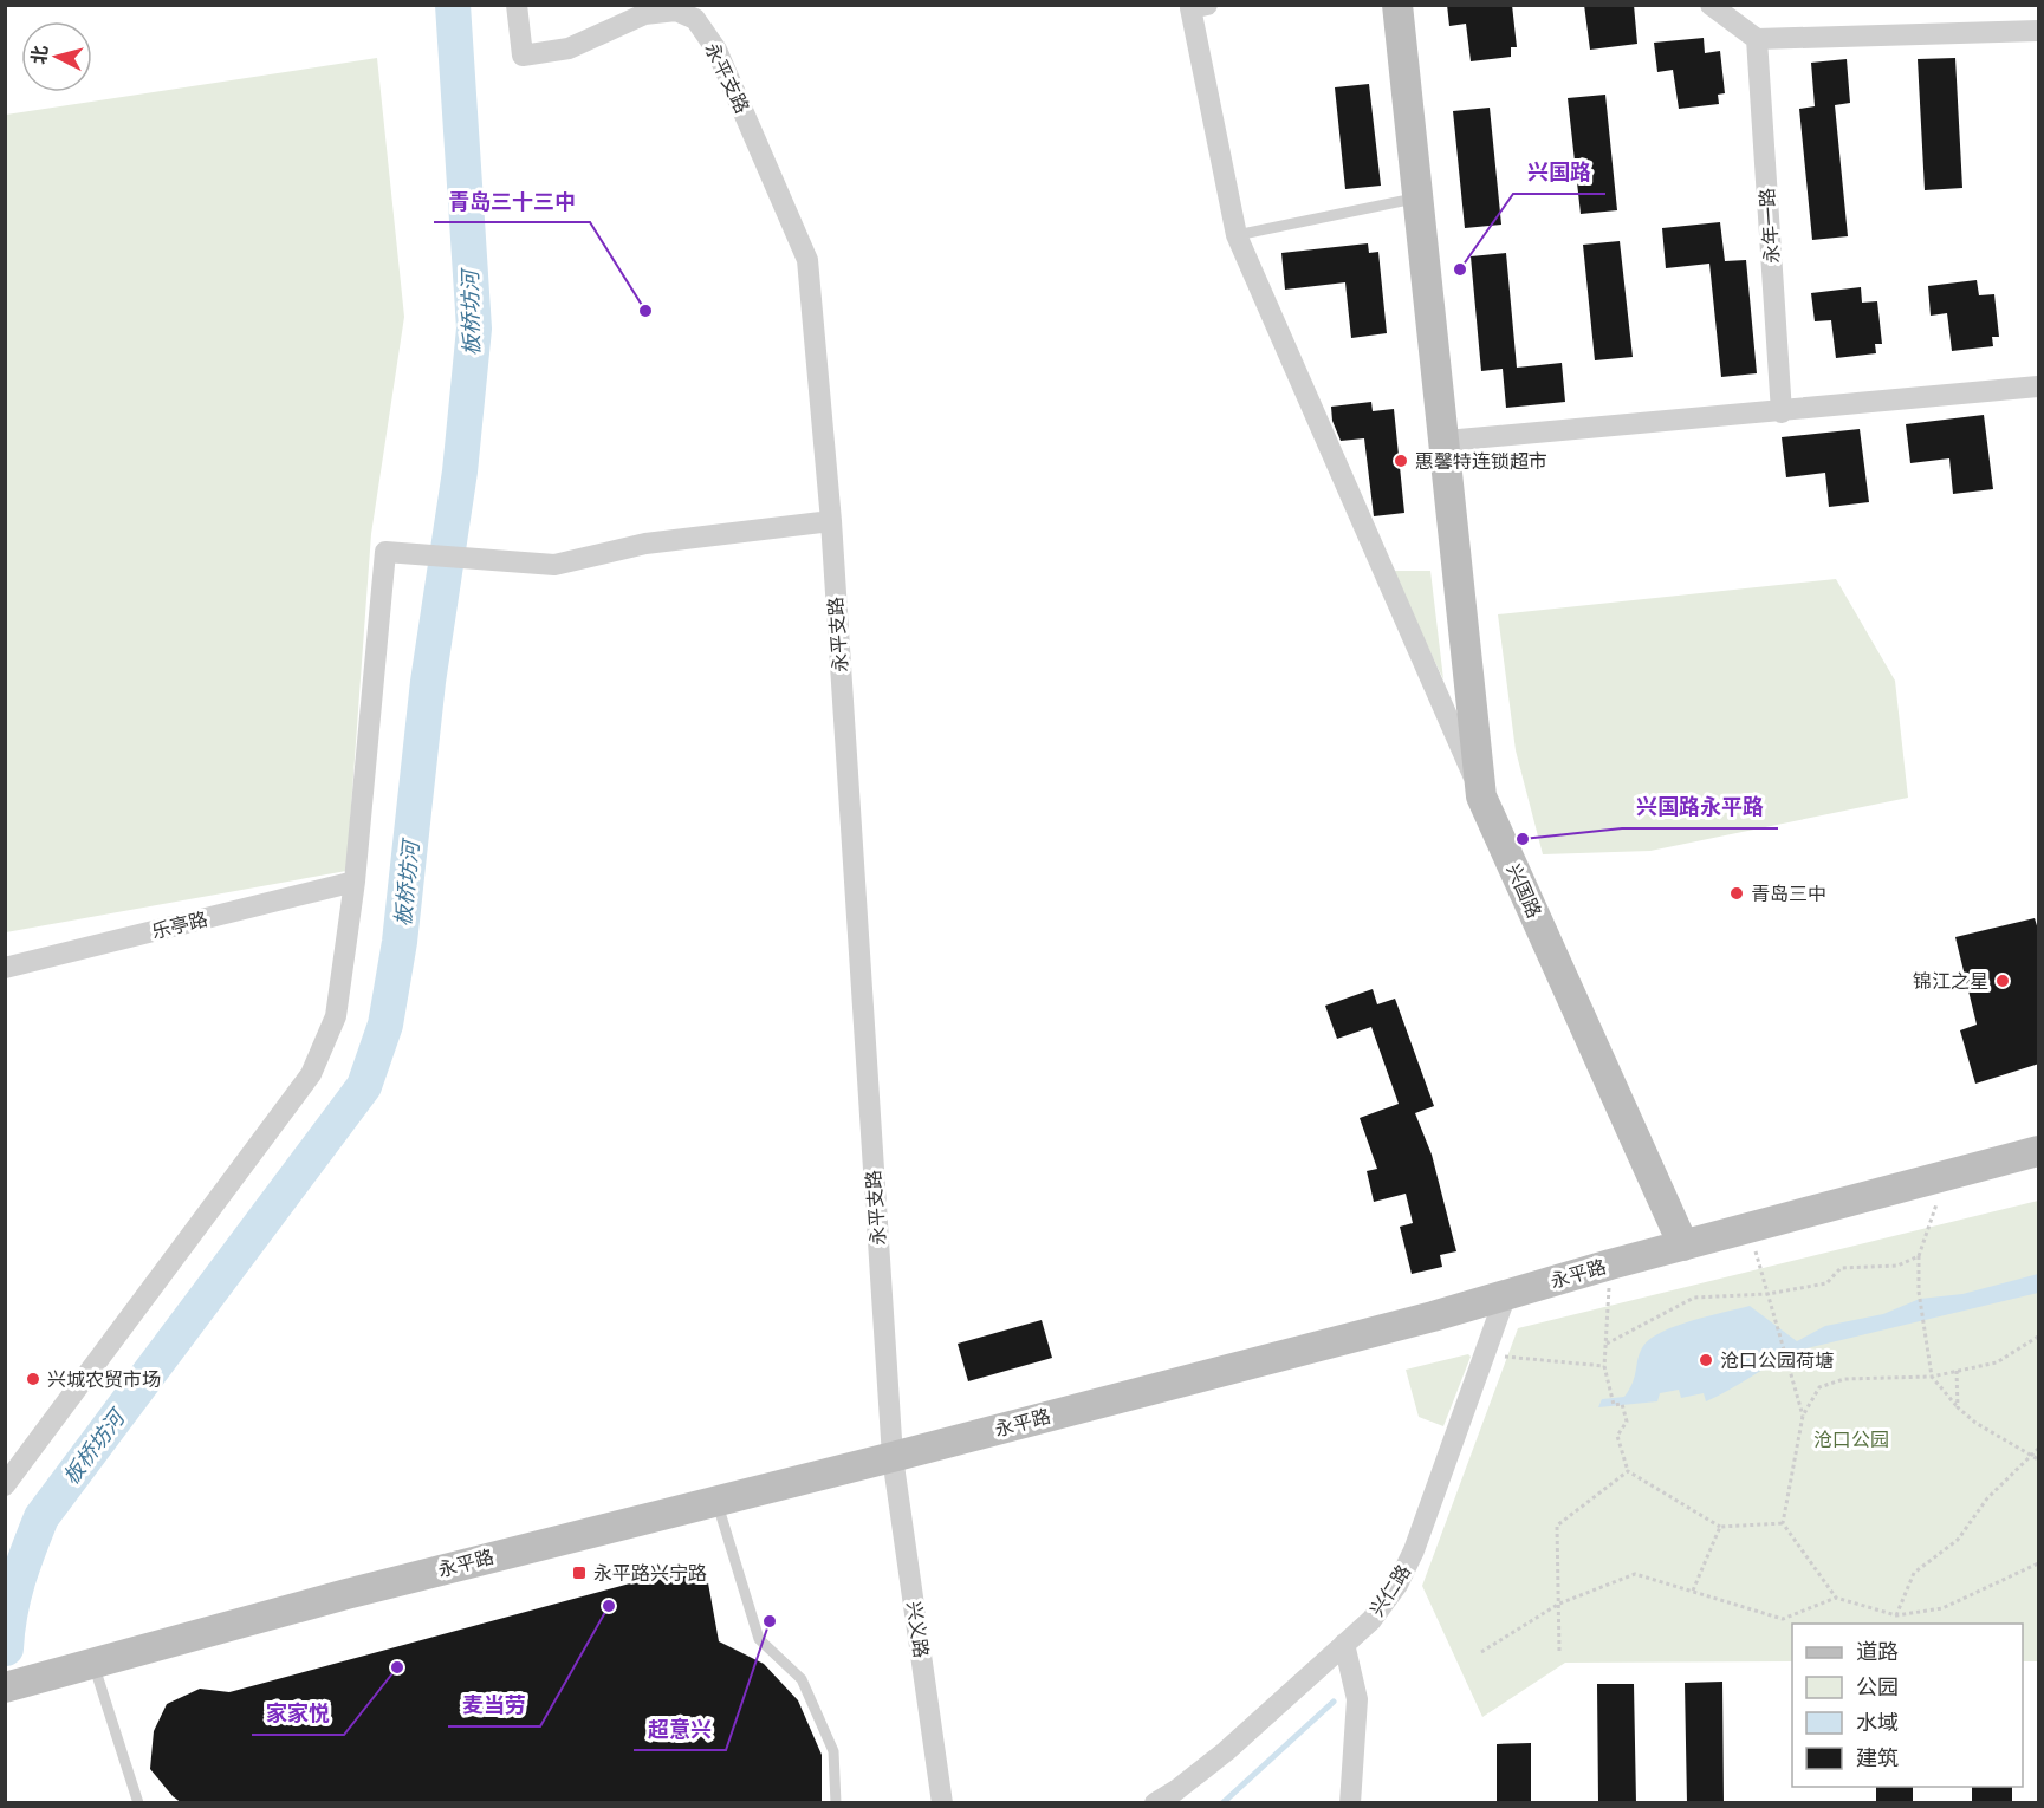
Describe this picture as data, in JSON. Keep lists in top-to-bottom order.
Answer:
{
  "streets": {
    "main road": ["兴国路", "永平路"],
    "street": [
      "永平支路",
      "永年一路",
      "乐亭路",
      "兴仁路",
      "兴义路"
    ]
  },
  "crossings": [
    ["永平支路", "永平路"],
    ["永平支路", "兴义路"],
    ["兴国路", "永平路"],
    ["永平路", "兴仁路"],
    ["永平路", "兴义路"]
  ],
  "water": ["板桥坊河"],
  "parks": ["沧口公园"],
  "places": {
    "other": [
      "兴国路",
      "青岛三十三中",
      "惠馨特连锁超市",
      "兴国路永平路",
      "青岛三中",
      "锦江之星",
      "沧口公园荷塘",
      "兴城农贸市场",
      "麦当劳",
      "超意兴",
      "家家悦"
    ],
    "transit": ["永平路兴宁路"]
  },
  "legend": [
    "道路",
    "公园",
    "水域",
    "建筑"
  ],
  "north": "left"
}
